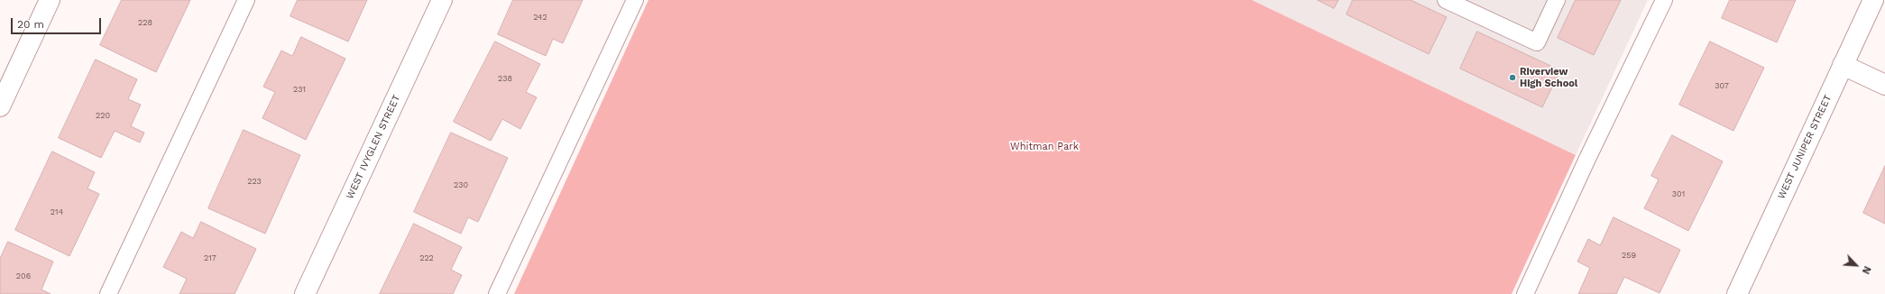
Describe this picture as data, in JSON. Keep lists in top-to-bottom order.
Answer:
{
  "streets": {
    "street": ["WEST IVYGLEN STREET", "WEST JUNIPER STREET"]
  },
  "parks": ["Whitman Park"],
  "places": ["Riverview High School"],
  "house_numbers": [
    "242",
    "228",
    "238",
    "307",
    "231",
    "220",
    "223",
    "230",
    "301",
    "214",
    "259",
    "217",
    "222",
    "206"
  ],
  "scale_bar": "20 m",
  "north": "bottom right"
}
